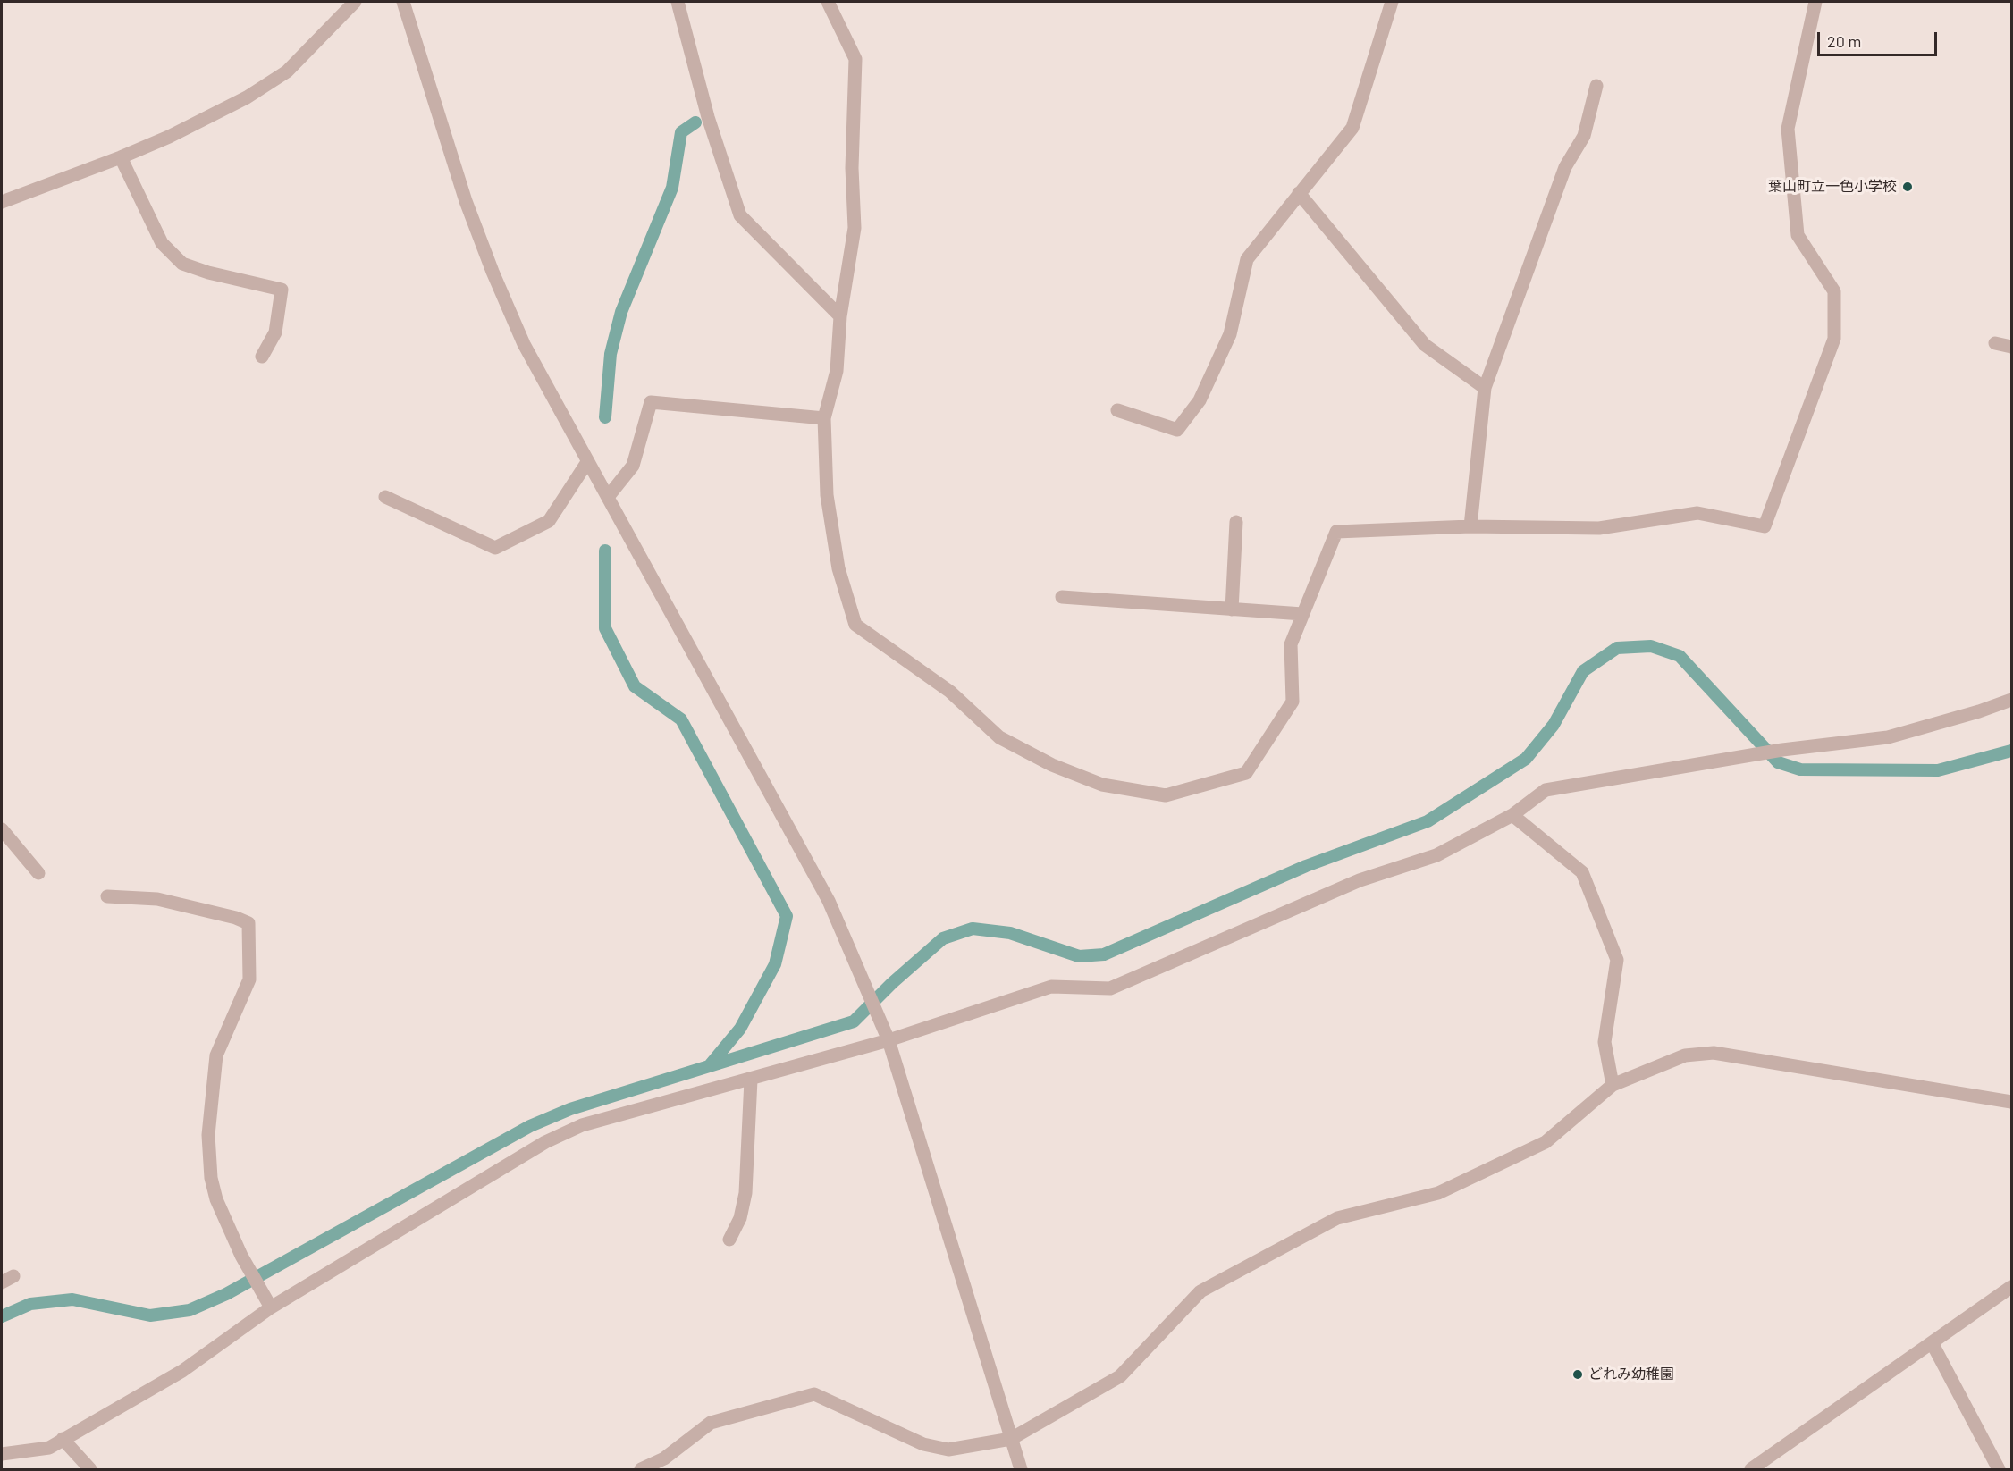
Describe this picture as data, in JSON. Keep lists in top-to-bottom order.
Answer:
{
  "places": ["葉山町立一色小学校", "どれみ幼稚園"],
  "scale_bar": "20 m"
}
